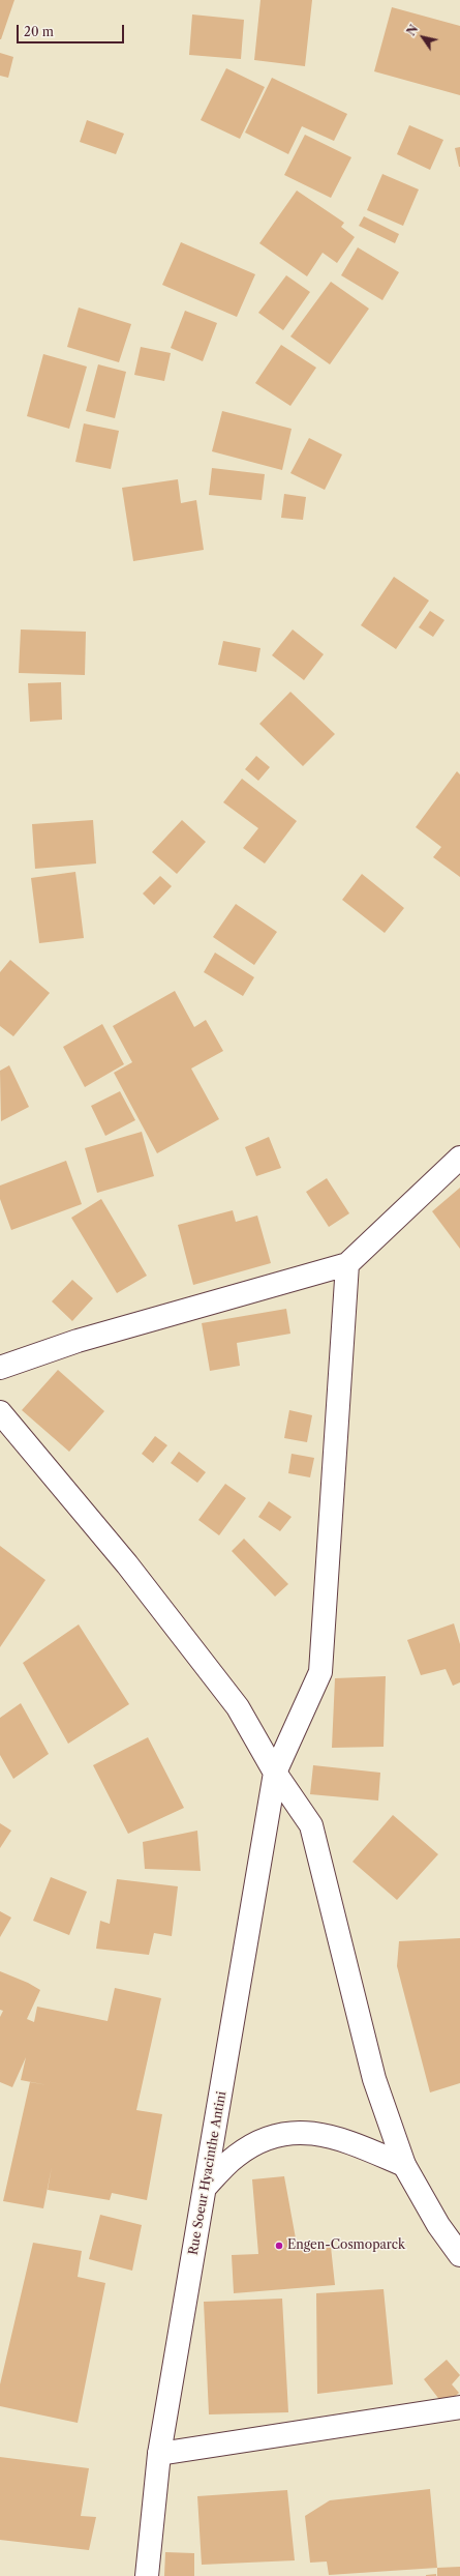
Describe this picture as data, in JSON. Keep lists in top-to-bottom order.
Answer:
{
  "streets": {
    "street": ["Rue Soeur Hyacinthe Antini"]
  },
  "places": ["Engen-Cosmoparck"],
  "scale_bar": "20 m",
  "north": "top left"
}
